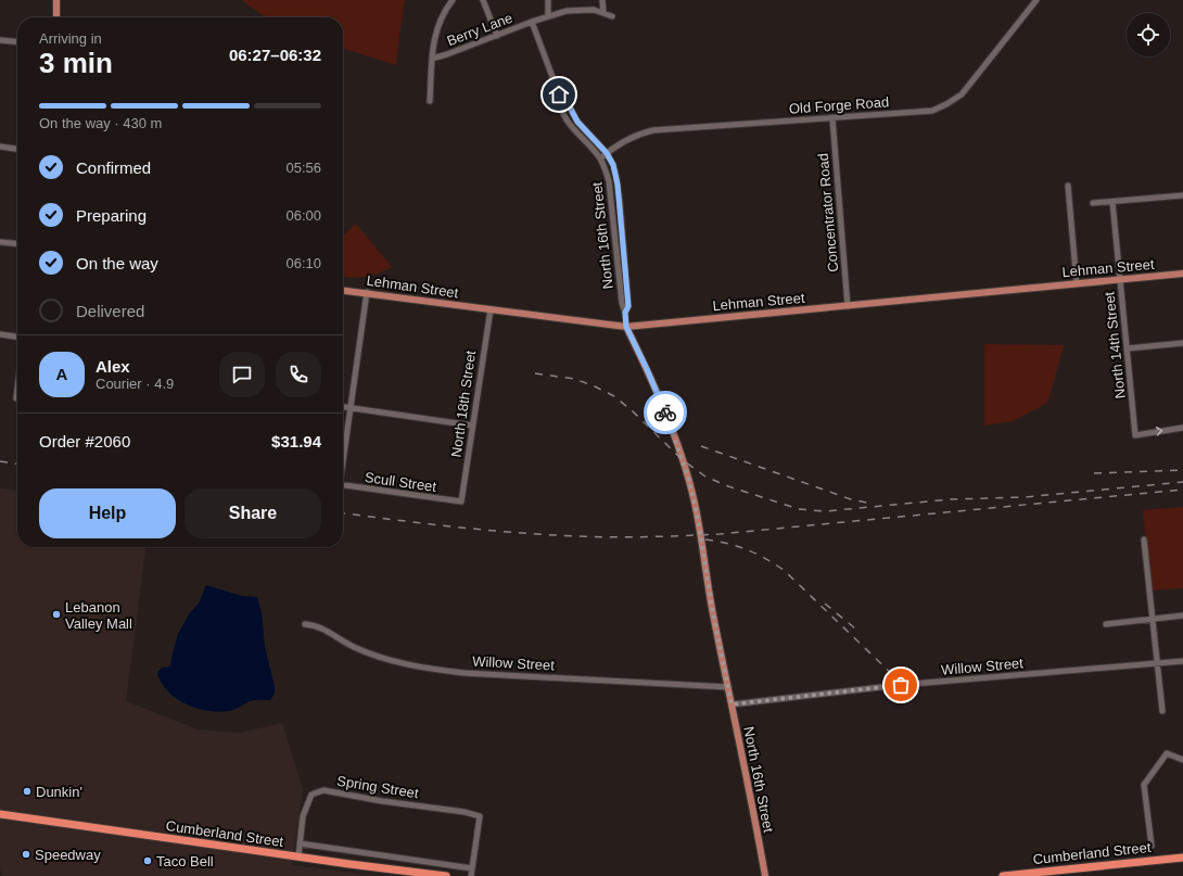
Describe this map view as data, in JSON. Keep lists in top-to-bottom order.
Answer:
{
  "streets": {
    "highway": ["Cumberland Street"],
    "main road": ["North 16th Street", "Lehman Street"],
    "street": [
      "Berry Lane",
      "Old Forge Road",
      "Concentrator Road",
      "North 14th Street",
      "North 18th Street",
      "Scull Street",
      "Willow Street",
      "Spring Street"
    ]
  },
  "crossings": [
    ["Berry Lane", "North 16th Street"],
    ["Old Forge Road", "Concentrator Road"],
    ["Old Forge Road", "North 16th Street"],
    ["Concentrator Road", "Lehman Street"],
    ["North 16th Street", "Lehman Street"],
    ["North 16th Street", "Willow Street"],
    ["Lehman Street", "North 14th Street"],
    ["Lehman Street", "North 18th Street"],
    ["North 18th Street", "Scull Street"],
    ["Spring Street", "Cumberland Street"]
  ],
  "places": [
    "Lebanon Valley Mall",
    "Dunkin'",
    "Speedway",
    "Taco Bell"
  ],
  "page": {
    "heading": ["3 min", "Arriving in", "06:27–06:32"],
    "panel": [
      "Alex",
      "Courier · 4.9",
      "Order #2060",
      "$31.94"
    ],
    "bar": "On the way · 430 m",
    "list": [
      ["Confirmed", "05:56"],
      ["Preparing", "06:00"],
      ["On the way", "06:10"],
      "Delivered"
    ],
    "round": "A",
    "buttons": ["Help", "Share"]
  }
}
